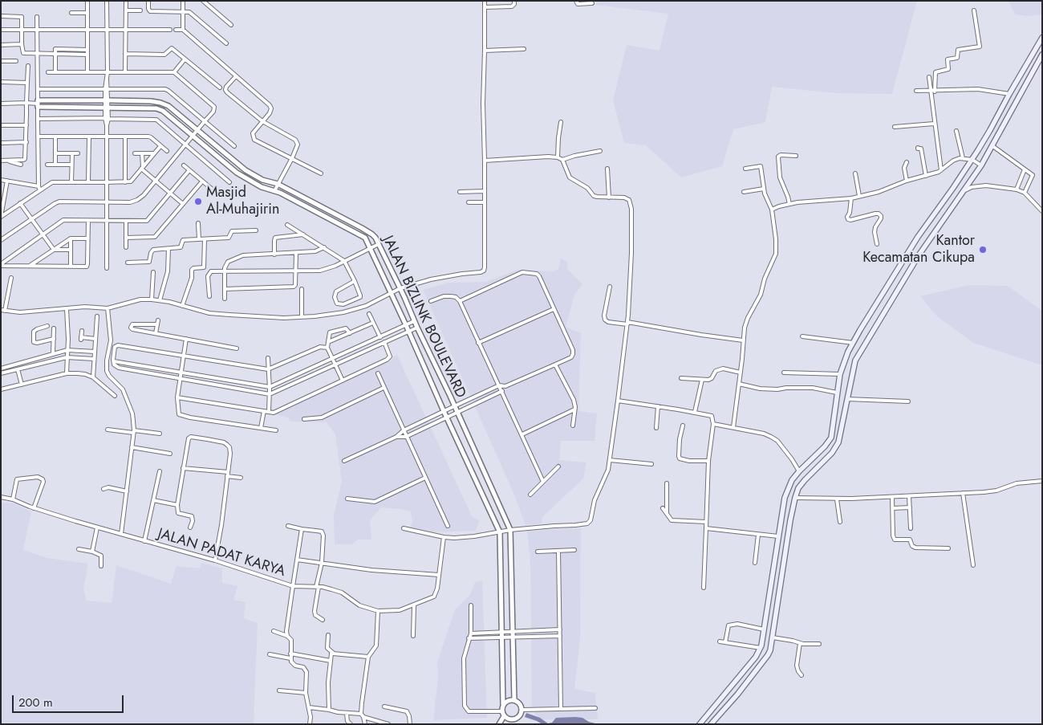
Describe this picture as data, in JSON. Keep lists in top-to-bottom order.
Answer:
{
  "streets": {
    "street": ["JALAN BIZLINK BOULEVARD", "JALAN PADAT KARYA"]
  },
  "places": ["Masjid Al-Muhajirin", "Kantor Kecamatan Cikupa"],
  "scale_bar": "200 m"
}
